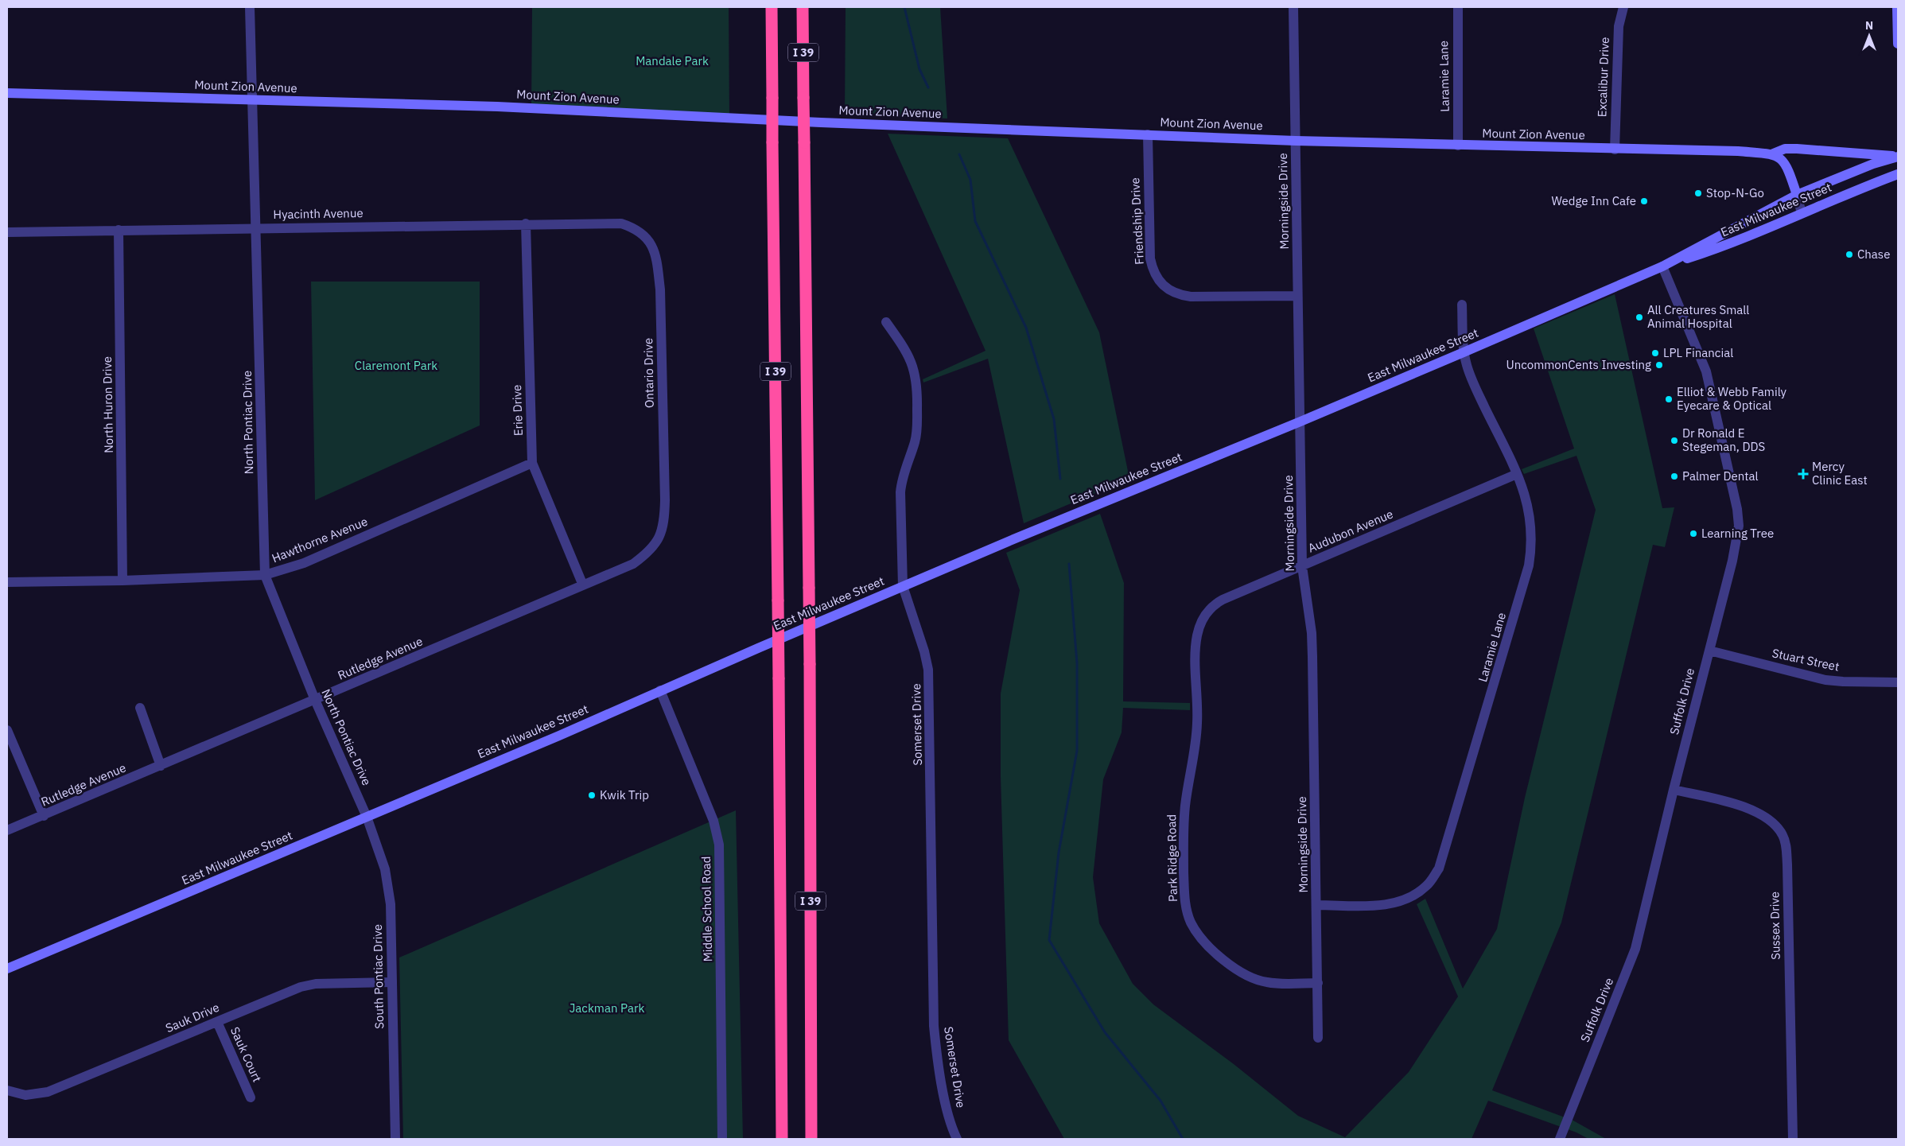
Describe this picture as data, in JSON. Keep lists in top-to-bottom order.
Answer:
{
  "streets": {
    "highway": ["I 39"],
    "main road": ["Mount Zion Avenue", "East Milwaukee Street"],
    "street": [
      "Laramie Lane",
      "Excalibur Drive",
      "Morningside Drive",
      "Hyacinth Avenue",
      "Friendship Drive",
      "Ontario Drive",
      "North Huron Drive",
      "Erie Drive",
      "North Pontiac Drive",
      "Audubon Avenue",
      "Hawthorne Avenue",
      "Rutledge Avenue",
      "Stuart Street",
      "Suffolk Drive",
      "Somerset Drive",
      "Park Ridge Road",
      "Middle School Road",
      "Sussex Drive",
      "South Pontiac Drive",
      "Sauk Drive",
      "Sauk Court"
    ]
  },
  "crossings": [
    ["Laramie Lane", "Mount Zion Avenue"],
    ["Laramie Lane", "Morningside Drive"],
    ["Laramie Lane", "East Milwaukee Street"],
    ["Laramie Lane", "Audubon Avenue"],
    ["Excalibur Drive", "Mount Zion Avenue"],
    ["Mount Zion Avenue", "Morningside Drive"],
    ["Mount Zion Avenue", "East Milwaukee Street"],
    ["Mount Zion Avenue", "Friendship Drive"],
    ["Mount Zion Avenue", "North Pontiac Drive"],
    ["Morningside Drive", "East Milwaukee Street"],
    ["Morningside Drive", "Friendship Drive"],
    ["Morningside Drive", "Audubon Avenue"],
    ["Morningside Drive", "Park Ridge Road"],
    ["East Milwaukee Street", "North Pontiac Drive"],
    ["East Milwaukee Street", "Suffolk Drive"],
    ["East Milwaukee Street", "Somerset Drive"],
    ["East Milwaukee Street", "Middle School Road"],
    ["East Milwaukee Street", "South Pontiac Drive"],
    ["Hyacinth Avenue", "Ontario Drive"],
    ["Hyacinth Avenue", "North Huron Drive"],
    ["Hyacinth Avenue", "Erie Drive"],
    ["Hyacinth Avenue", "North Pontiac Drive"],
    ["Ontario Drive", "Rutledge Avenue"],
    ["North Huron Drive", "Hawthorne Avenue"],
    ["Erie Drive", "Hawthorne Avenue"],
    ["Erie Drive", "Rutledge Avenue"],
    ["North Pontiac Drive", "Hawthorne Avenue"],
    ["North Pontiac Drive", "Rutledge Avenue"],
    ["North Pontiac Drive", "South Pontiac Drive"],
    ["Audubon Avenue", "Park Ridge Road"],
    ["Stuart Street", "Suffolk Drive"],
    ["Suffolk Drive", "Sussex Drive"],
    ["South Pontiac Drive", "Sauk Drive"],
    ["Sauk Drive", "Sauk Court"]
  ],
  "parks": ["Mandale Park", "Claremont Park", "Jackman Park"],
  "places": {
    "other": [
      "Stop-N-Go",
      "Wedge Inn Cafe",
      "Chase",
      "All Creatures Small Animal Hospital",
      "LPL Financial",
      "UncommonCents Investing",
      "Elliot & Webb Family Eyecare & Optical",
      "Dr Ronald E Stegeman, DDS",
      "Palmer Dental",
      "Learning Tree",
      "Kwik Trip"
    ],
    "health": ["Mercy Clinic East"]
  },
  "north": "top"
}
